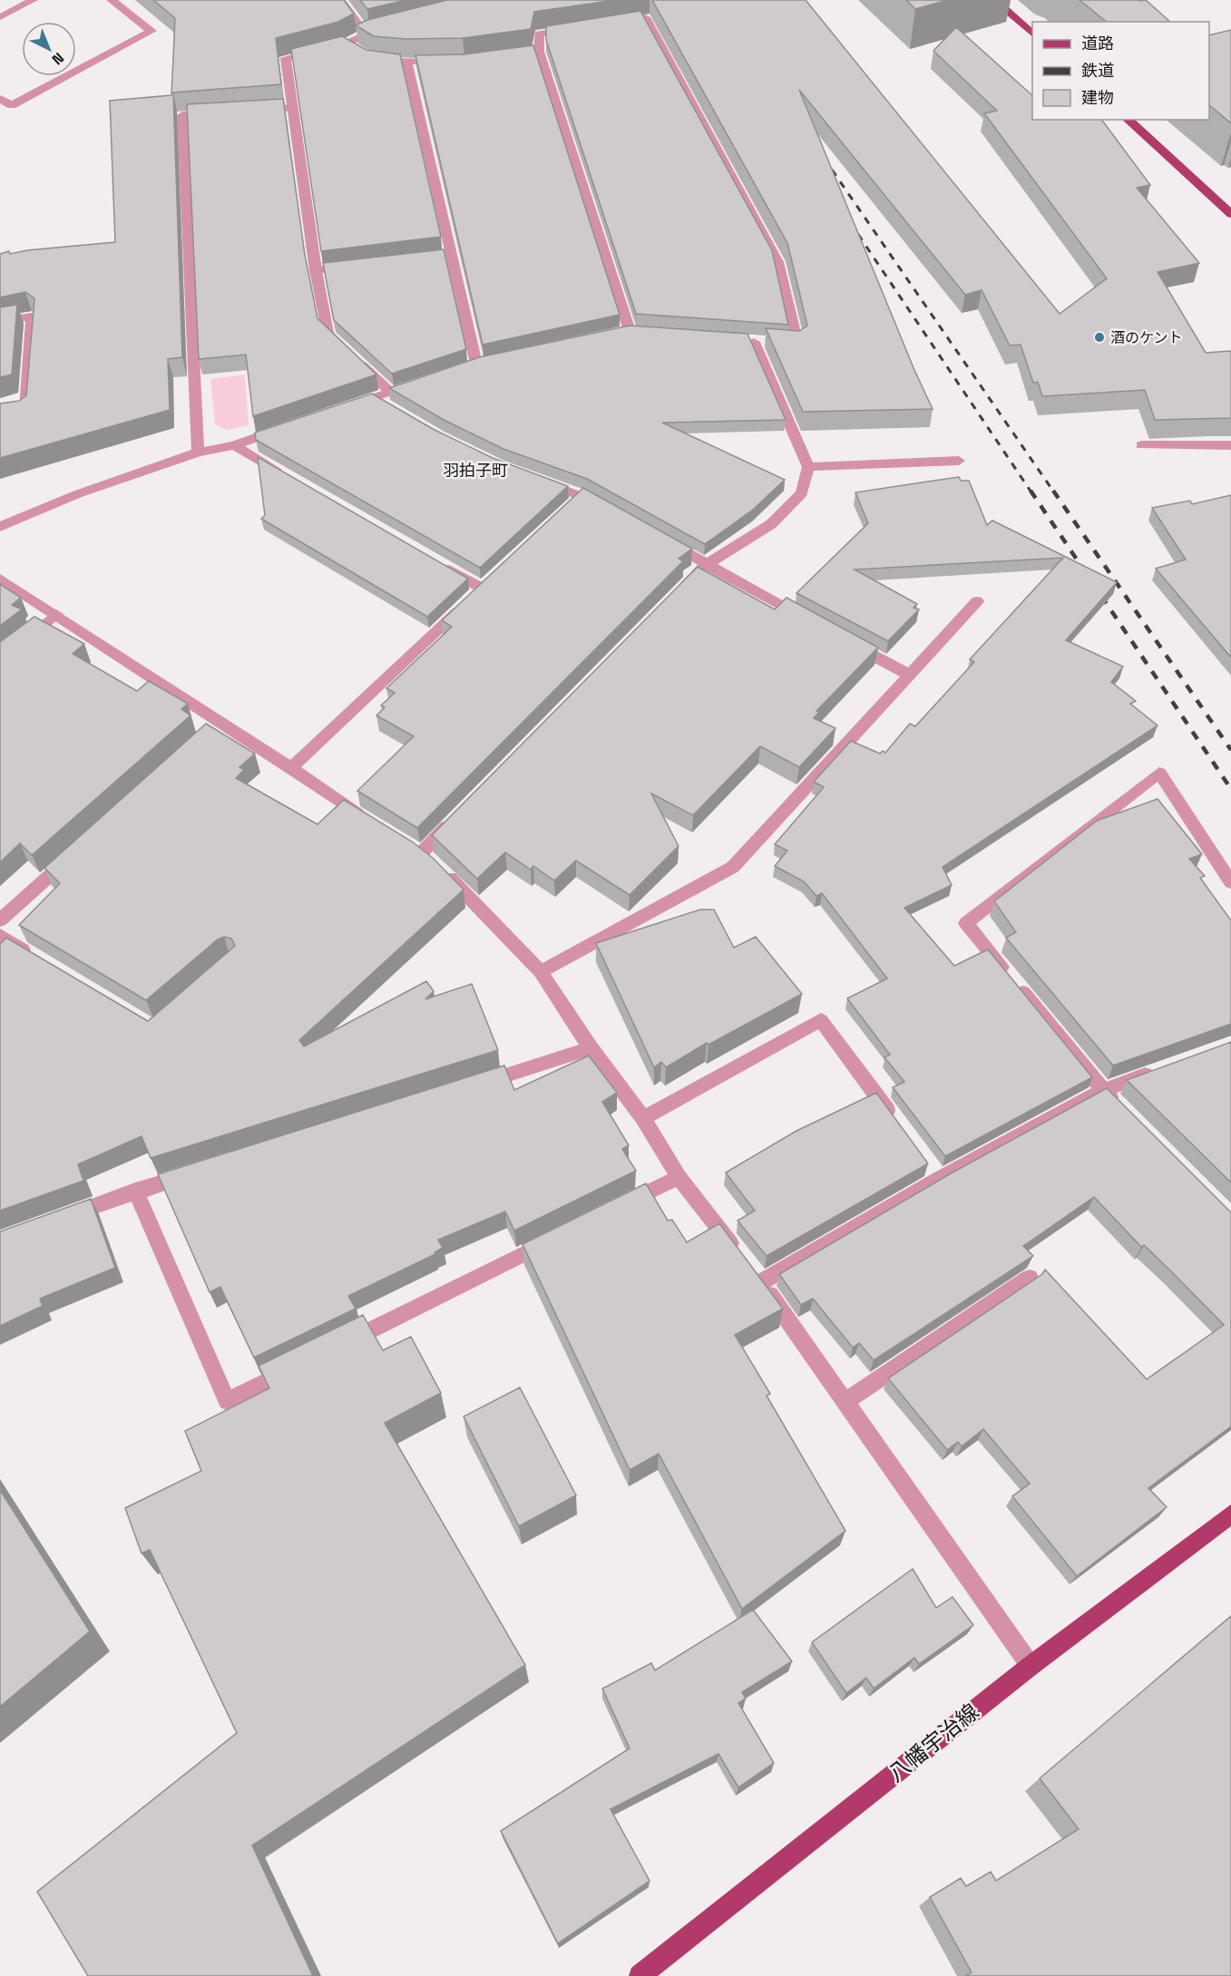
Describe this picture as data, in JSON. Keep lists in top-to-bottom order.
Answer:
{
  "streets": {
    "main road": ["八幡宇治線"]
  },
  "districts": ["羽拍子町"],
  "places": ["酒のケント"],
  "legend": ["道路", "鉄道", "建物"],
  "north": "bottom right"
}
